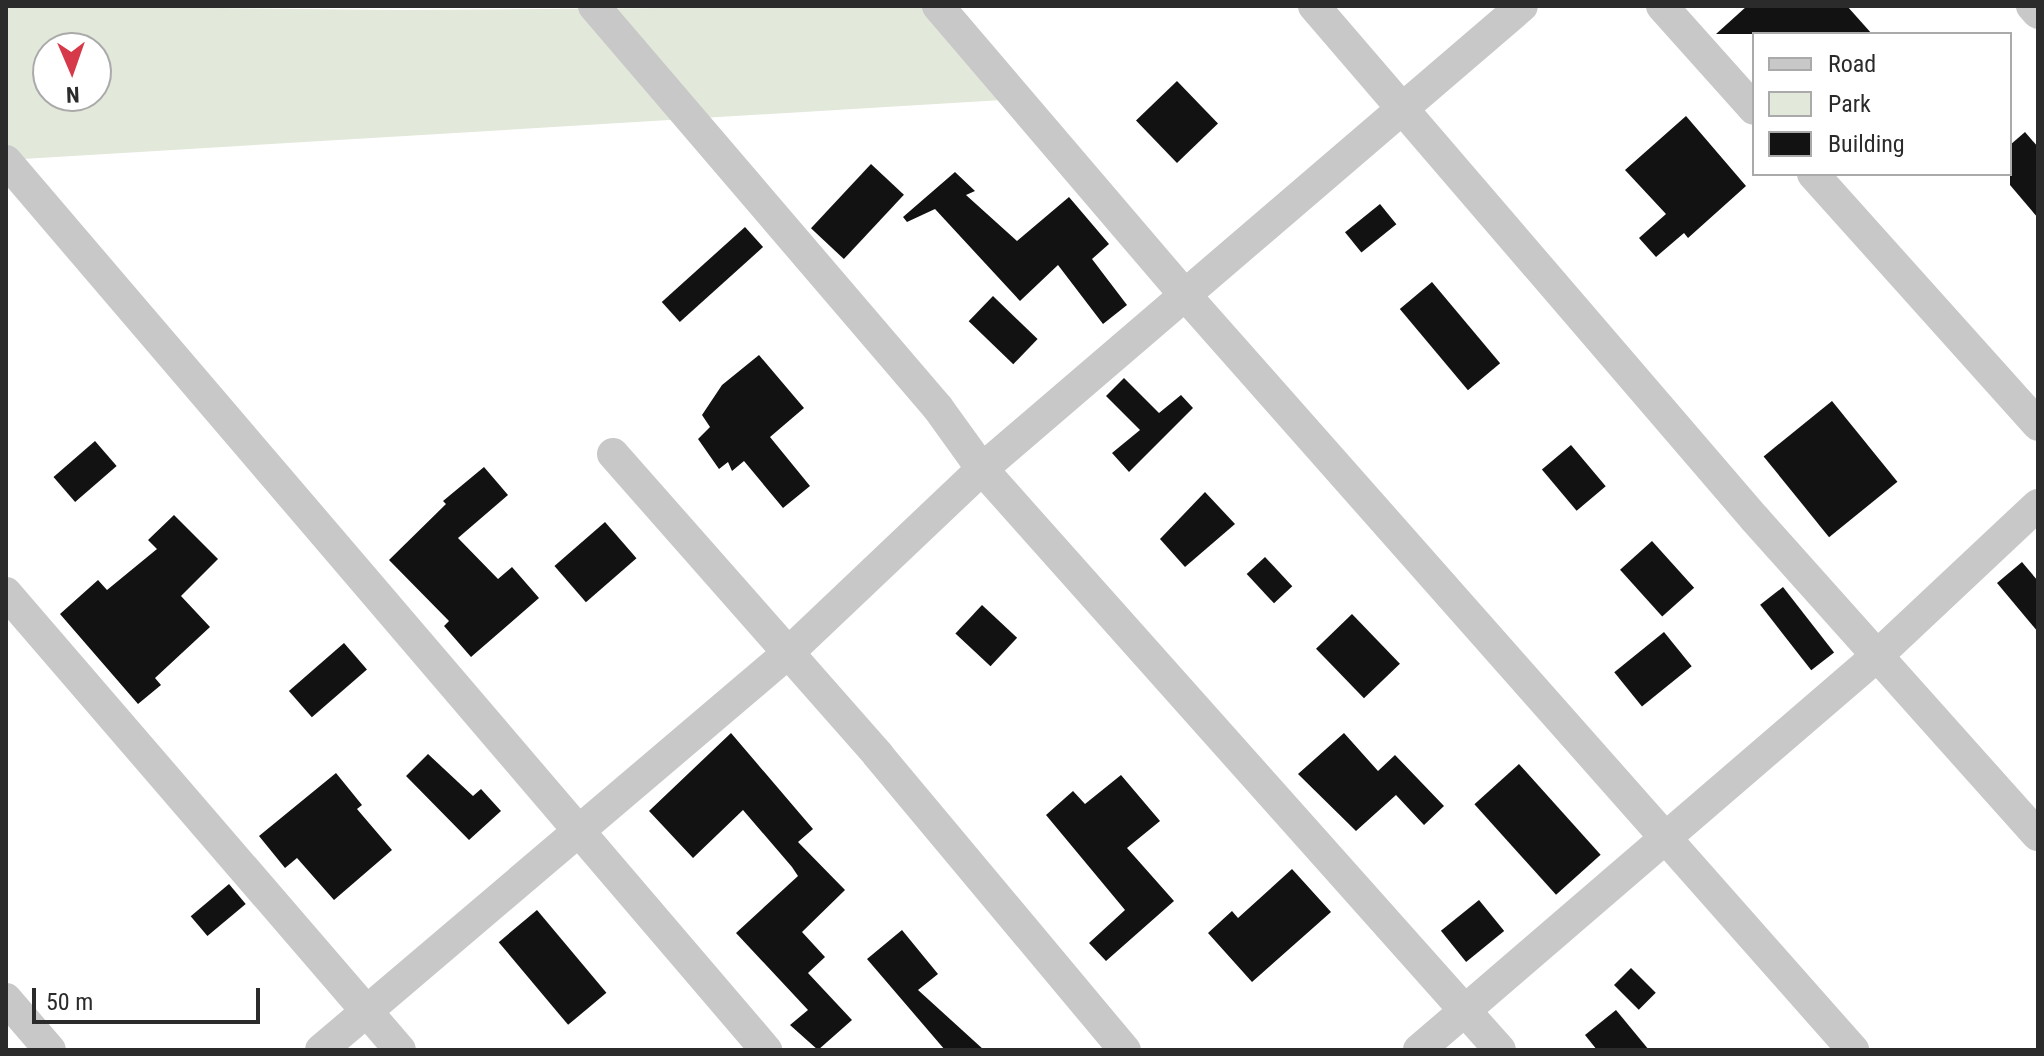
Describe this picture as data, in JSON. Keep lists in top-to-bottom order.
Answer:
{
  "legend": ["Road", "Park", "Building"],
  "scale_bar": "50 m",
  "north": "bottom"
}
